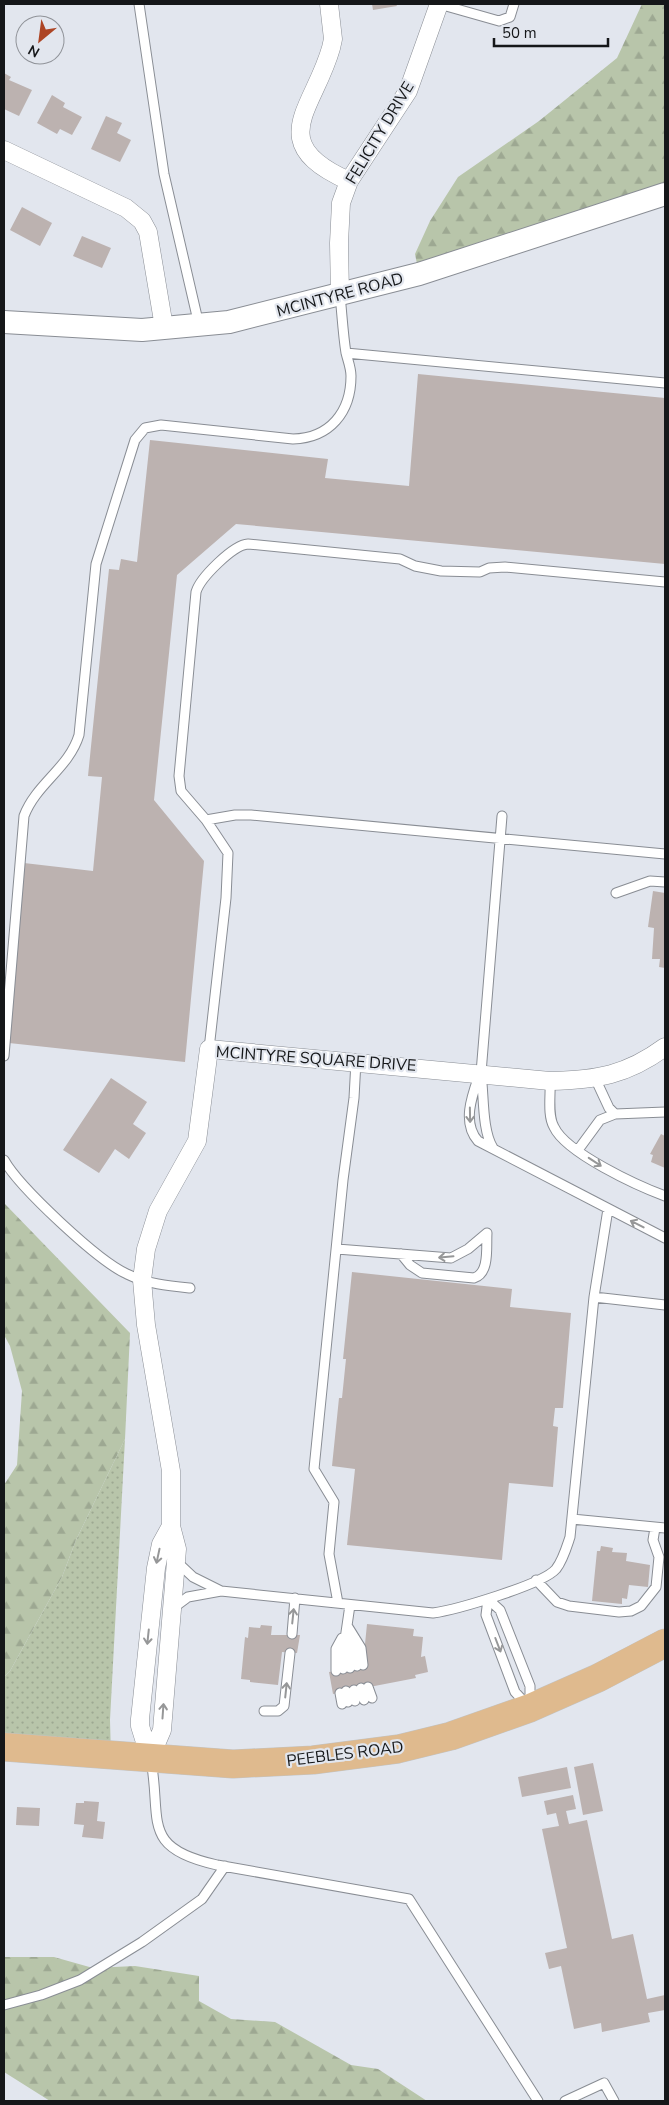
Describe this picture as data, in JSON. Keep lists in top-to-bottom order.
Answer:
{
  "streets": {
    "main road": ["PEEBLES ROAD"],
    "street": ["FELICITY DRIVE", "MCINTYRE ROAD", "MCINTYRE SQUARE DRIVE"]
  },
  "crossings": [
    ["FELICITY DRIVE", "MCINTYRE ROAD"],
    ["MCINTYRE SQUARE DRIVE", "PEEBLES ROAD"]
  ],
  "scale_bar": "50 m",
  "north": "bottom left"
}
